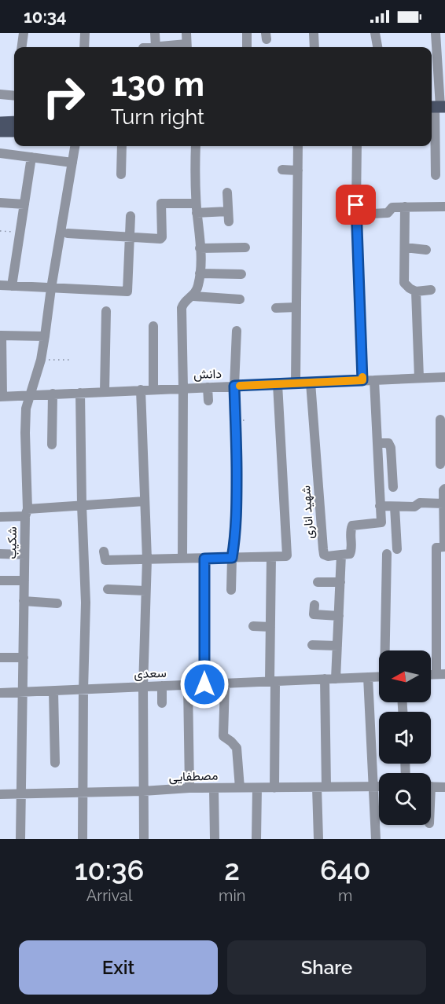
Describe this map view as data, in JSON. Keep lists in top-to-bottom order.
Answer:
{
  "streets": {
    "street": [
      "دانش",
      "شهید اناری",
      "شکیب",
      "سعدی",
      "مصطفایی"
    ]
  },
  "crossings": [
    ["دانش", "شهید اناری"],
    ["دانش", "شکیب"],
    ["شکیب", "سعدی"],
    ["شکیب", "مصطفایی"]
  ],
  "north": "left",
  "page": {
    "status": "10:34",
    "turn": ["130 m", "Turn right"],
    "eta": [
      "10:36",
      "Arrival",
      "2",
      "min",
      "640",
      "m"
    ],
    "buttons": ["Exit", "Share"]
  }
}
